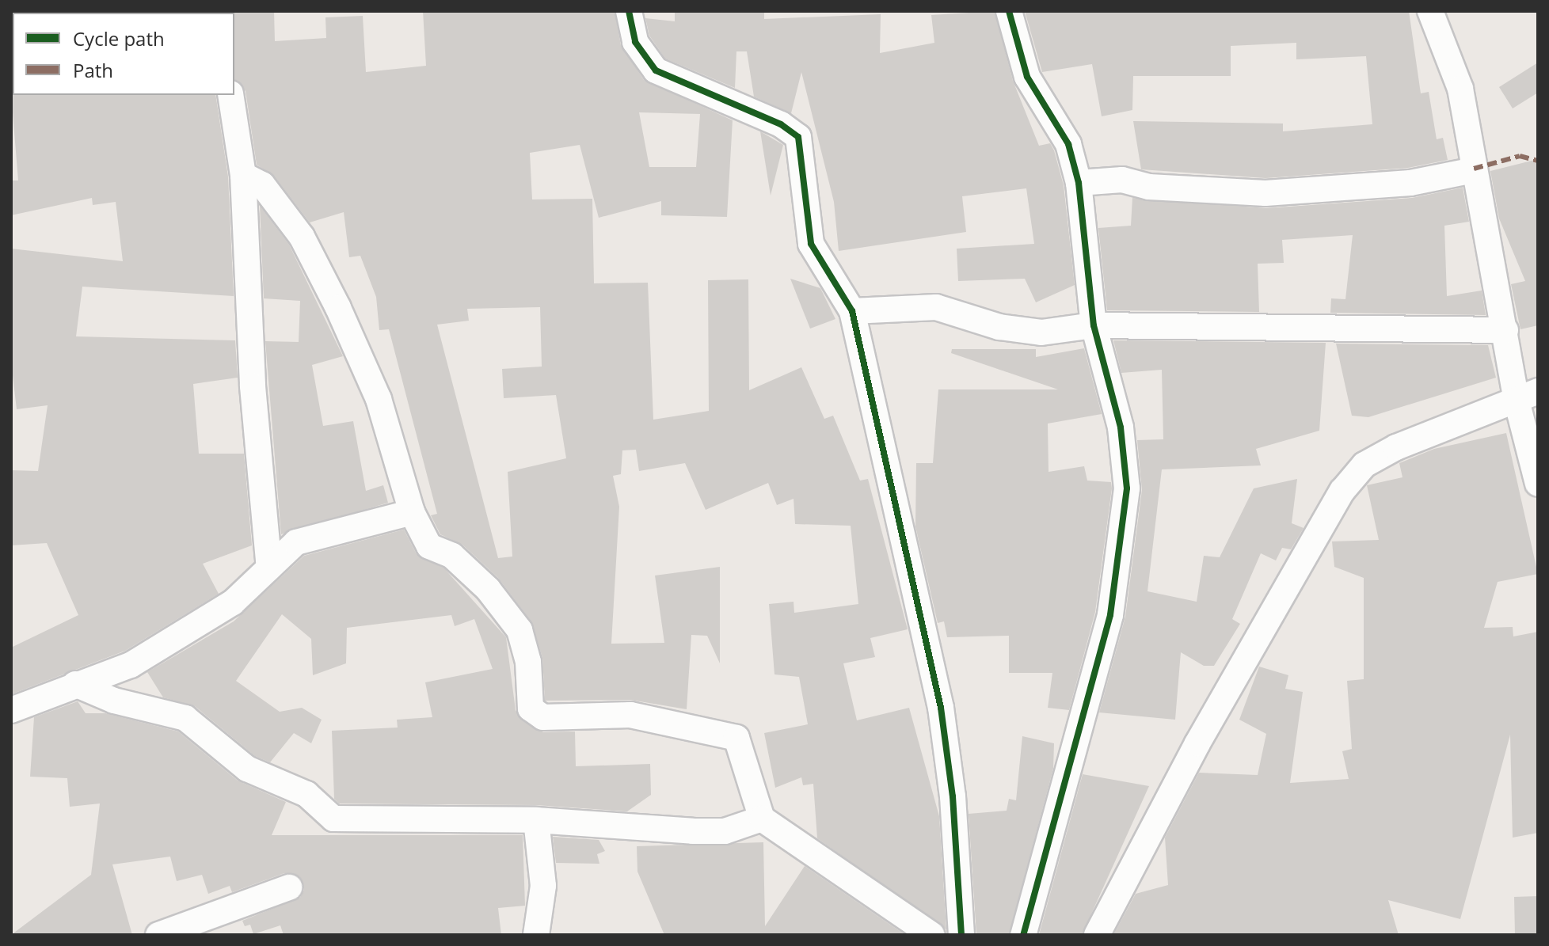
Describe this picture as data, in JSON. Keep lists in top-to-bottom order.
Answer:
{
  "legend": ["Cycle path", "Path"]
}
